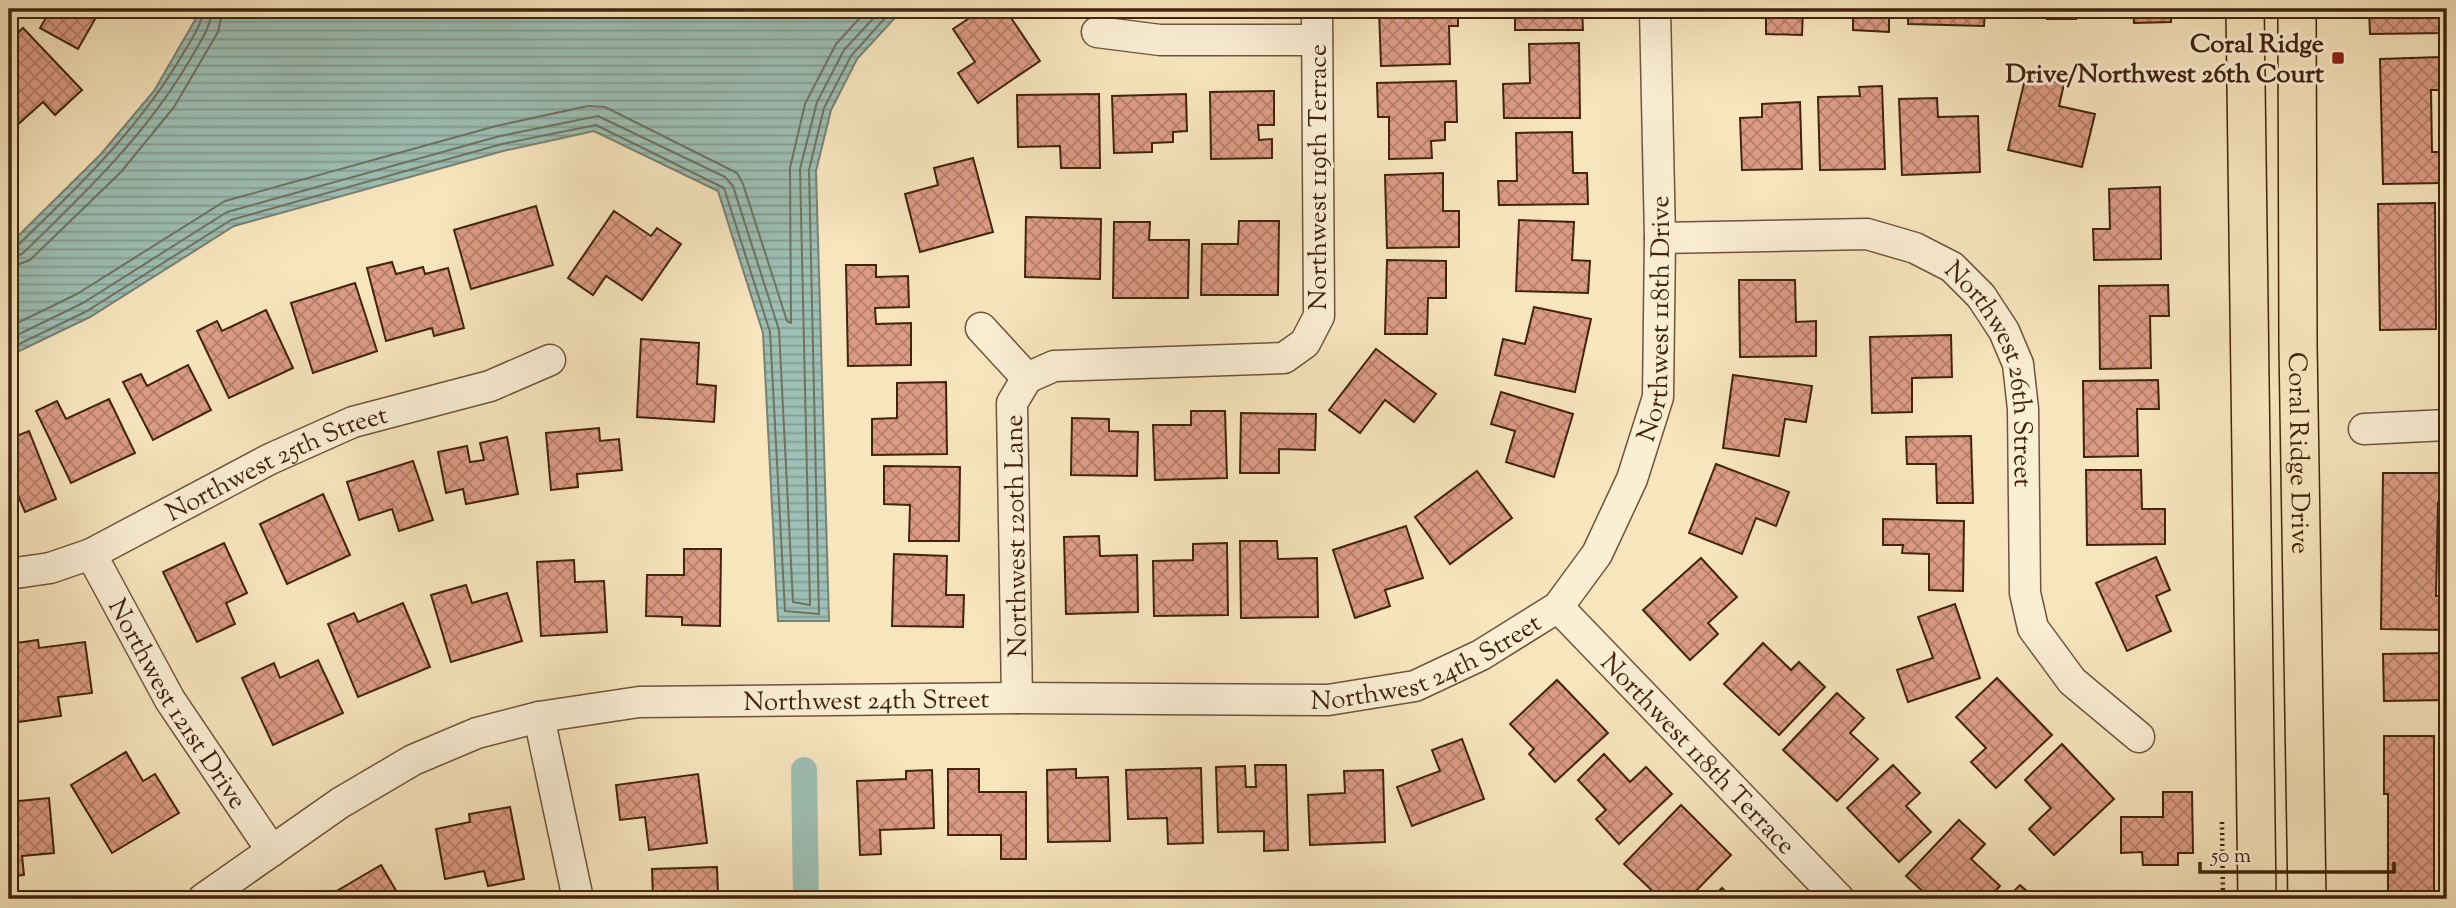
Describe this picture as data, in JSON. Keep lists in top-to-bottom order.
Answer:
{
  "streets": {
    "main road": ["Coral Ridge Drive"],
    "street": [
      "Northwest 119th Terrace",
      "Northwest 118th Drive",
      "Northwest 26th Street",
      "Northwest 25th Street",
      "Northwest 120th Lane",
      "Northwest 24th Street",
      "Northwest 121st Drive",
      "Northwest 118th Terrace"
    ]
  },
  "crossings": [
    ["Northwest 119th Terrace", "Northwest 120th Lane"],
    ["Northwest 118th Drive", "Northwest 26th Street"],
    ["Northwest 118th Drive", "Northwest 24th Street"],
    ["Northwest 118th Drive", "Northwest 118th Terrace"],
    ["Northwest 25th Street", "Northwest 121st Drive"],
    ["Northwest 120th Lane", "Northwest 24th Street"],
    ["Northwest 24th Street", "Northwest 121st Drive"],
    ["Northwest 24th Street", "Northwest 118th Terrace"]
  ],
  "places": {
    "transit": ["Coral Ridge Drive/Northwest 26th Court"]
  },
  "scale_bar": "50 m"
}
